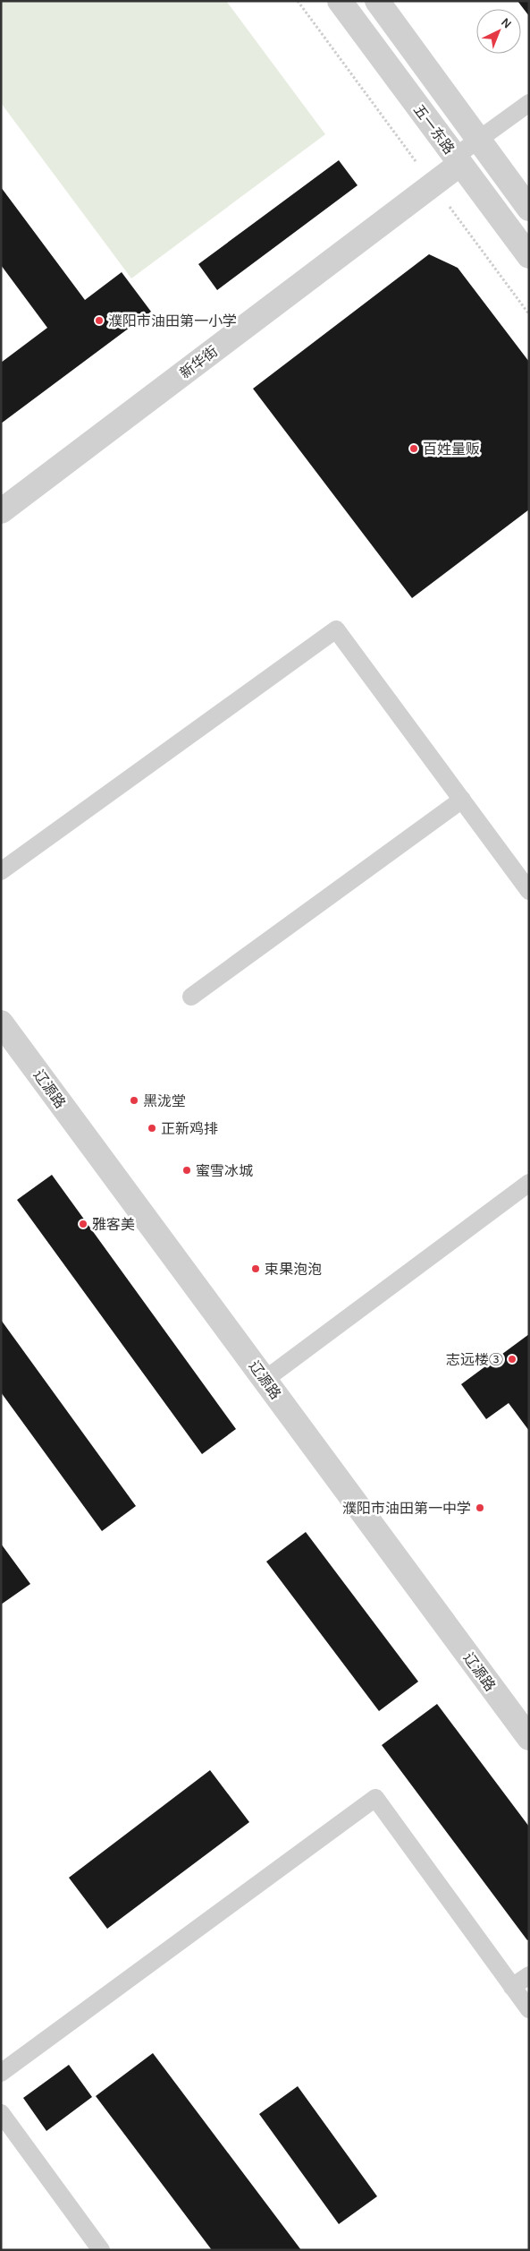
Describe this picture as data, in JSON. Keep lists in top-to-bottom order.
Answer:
{
  "streets": {
    "street": ["五一东路", "新华街", "辽源路"]
  },
  "crossings": [
    ["五一东路", "新华街"]
  ],
  "places": [
    "濮阳市油田第一小学",
    "百姓量贩",
    "黑泷堂",
    "正新鸡排",
    "蜜雪冰城",
    "雅客美",
    "束果泡泡",
    "志远楼③",
    "濮阳市油田第一中学"
  ],
  "north": "top right"
}
